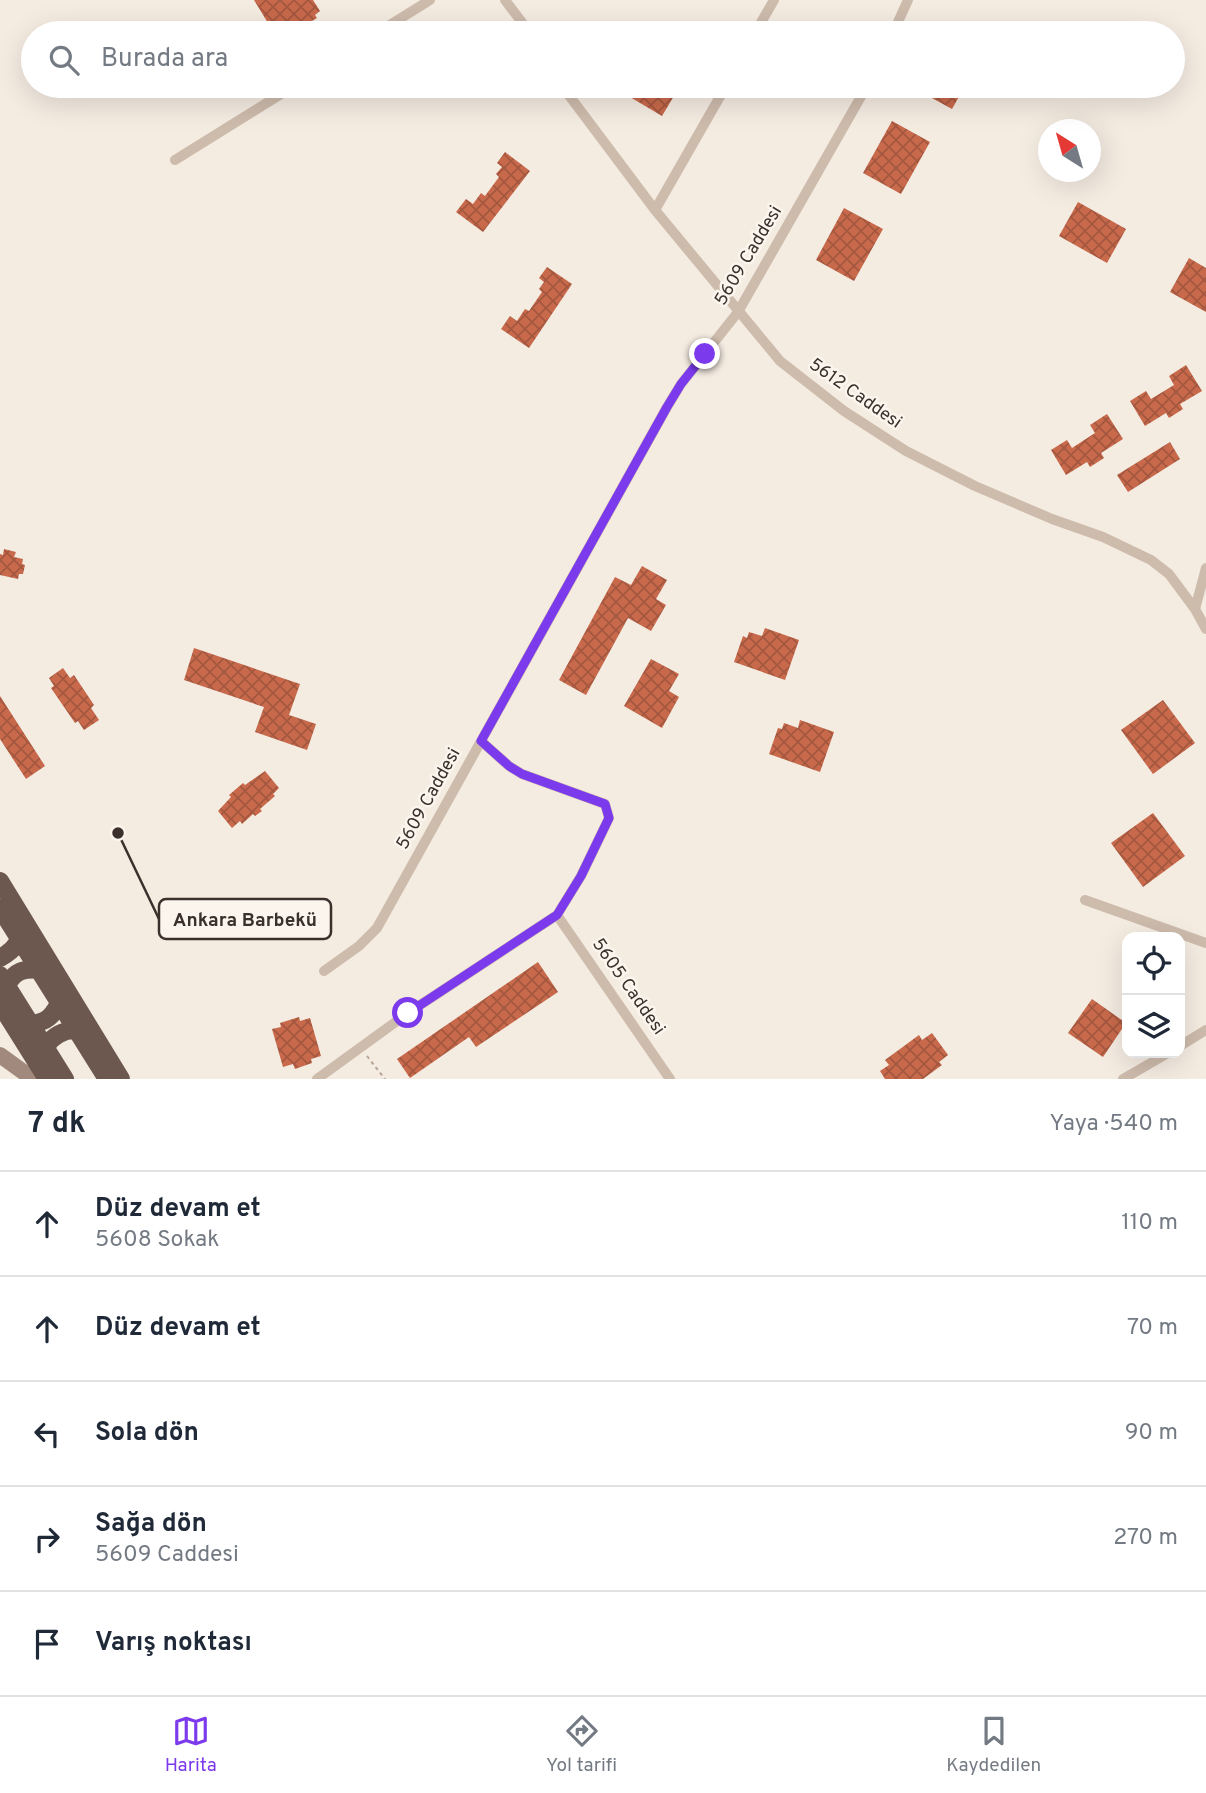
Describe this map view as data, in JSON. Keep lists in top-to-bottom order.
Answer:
{
  "streets": {
    "street": ["5609 Caddesi", "5612 Caddesi", "5605 Caddesi"]
  },
  "crossings": [
    ["5609 Caddesi", "5612 Caddesi"]
  ],
  "places": ["Ankara Barbekü"],
  "north": "top left",
  "page": {
    "search": "Burada ara",
    "heading": ["7 dk", "Yaya · 540 m"],
    "list": [
      ["Düz devam et", "5608 Sokak", "110 m"],
      ["Düz devam et", "70 m"],
      ["Sola dön", "90 m"],
      ["Sağa dön", "5609 Caddesi", "270 m"],
      "Varış noktası"
    ],
    "nav": ["Harita", "Yol tarifi", "Kaydedilen"]
  }
}
